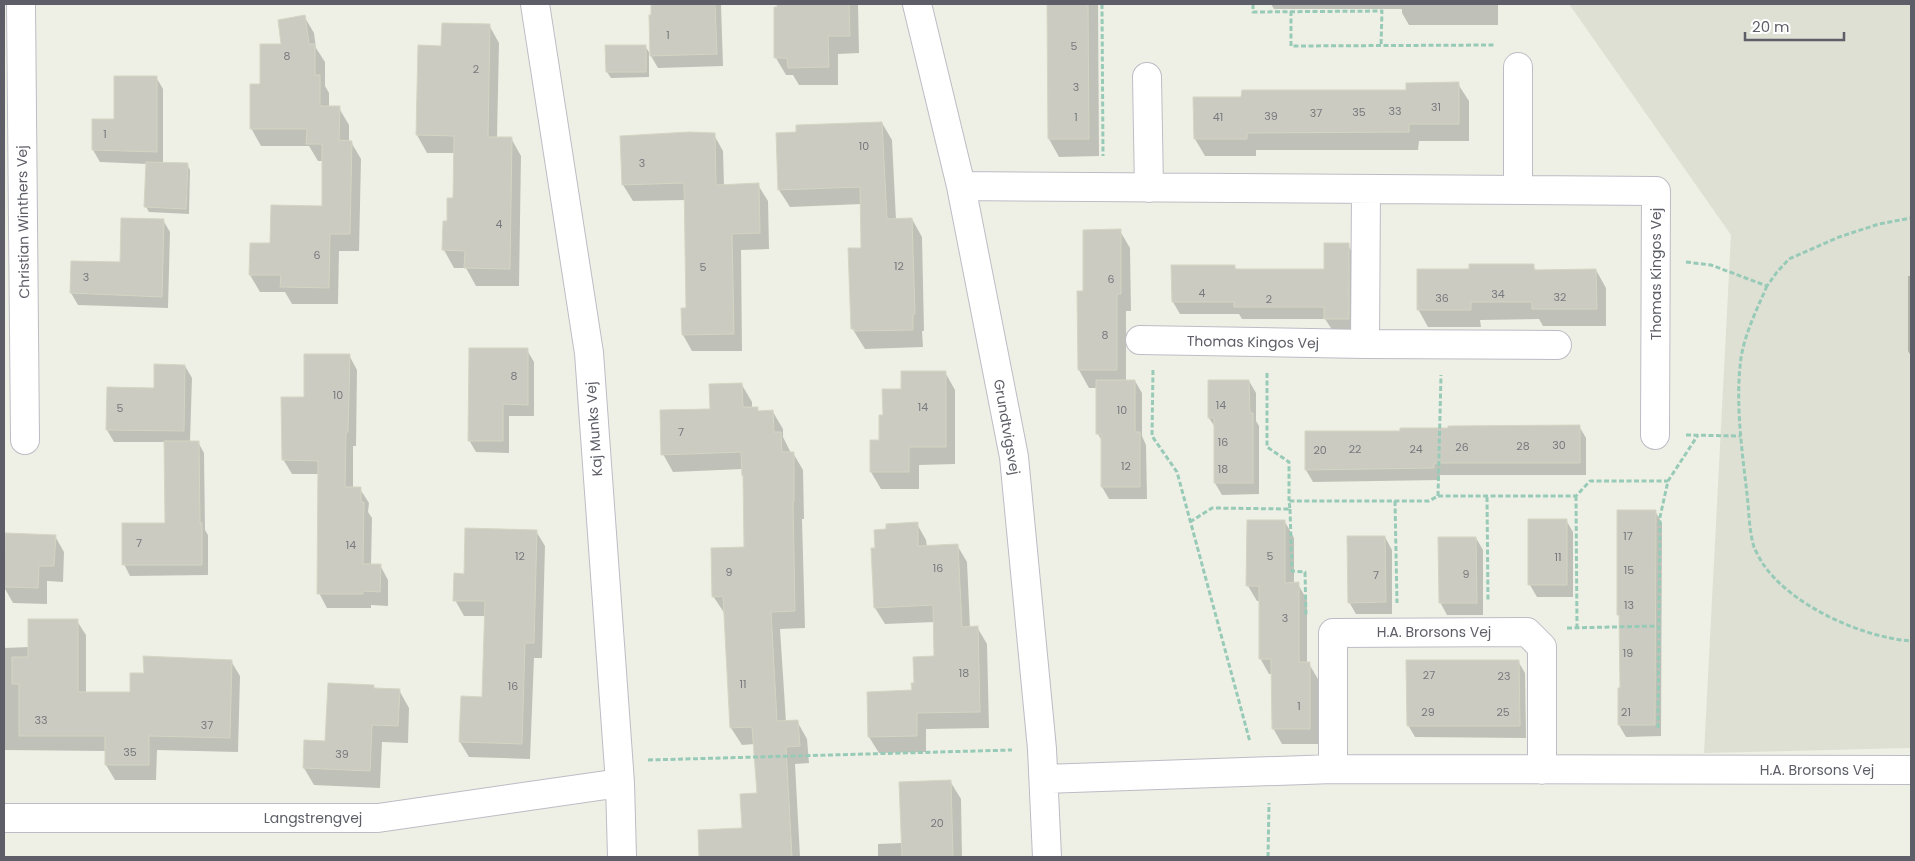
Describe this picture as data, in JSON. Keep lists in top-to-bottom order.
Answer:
{
  "streets": {
    "street": [
      "Christian Winthers Vej",
      "Thomas Kingos Vej",
      "Grundtvigsvej",
      "Kaj Munks Vej",
      "H.A. Brorsons Vej",
      "Langstrengvej"
    ]
  },
  "crossings": [
    ["Thomas Kingos Vej", "Grundtvigsvej"],
    ["Grundtvigsvej", "H.A. Brorsons Vej"],
    ["Kaj Munks Vej", "Langstrengvej"]
  ],
  "house_numbers": [
    "1",
    "5",
    "8",
    "2",
    "3",
    "31",
    "33",
    "35",
    "37",
    "39",
    "1",
    "41",
    "1",
    "10",
    "3",
    "4",
    "6",
    "12",
    "5",
    "3",
    "6",
    "4",
    "34",
    "32",
    "36",
    "2",
    "8",
    "8",
    "10",
    "14",
    "14",
    "5",
    "10",
    "7",
    "16",
    "30",
    "28",
    "26",
    "22",
    "24",
    "20",
    "12",
    "18",
    "17",
    "7",
    "14",
    "12",
    "5",
    "11",
    "16",
    "15",
    "9",
    "9",
    "7",
    "13",
    "3",
    "19",
    "18",
    "27",
    "23",
    "11",
    "16",
    "1",
    "29",
    "25",
    "21",
    "33",
    "37",
    "35",
    "39",
    "20"
  ],
  "scale_bar": "20 m"
}
